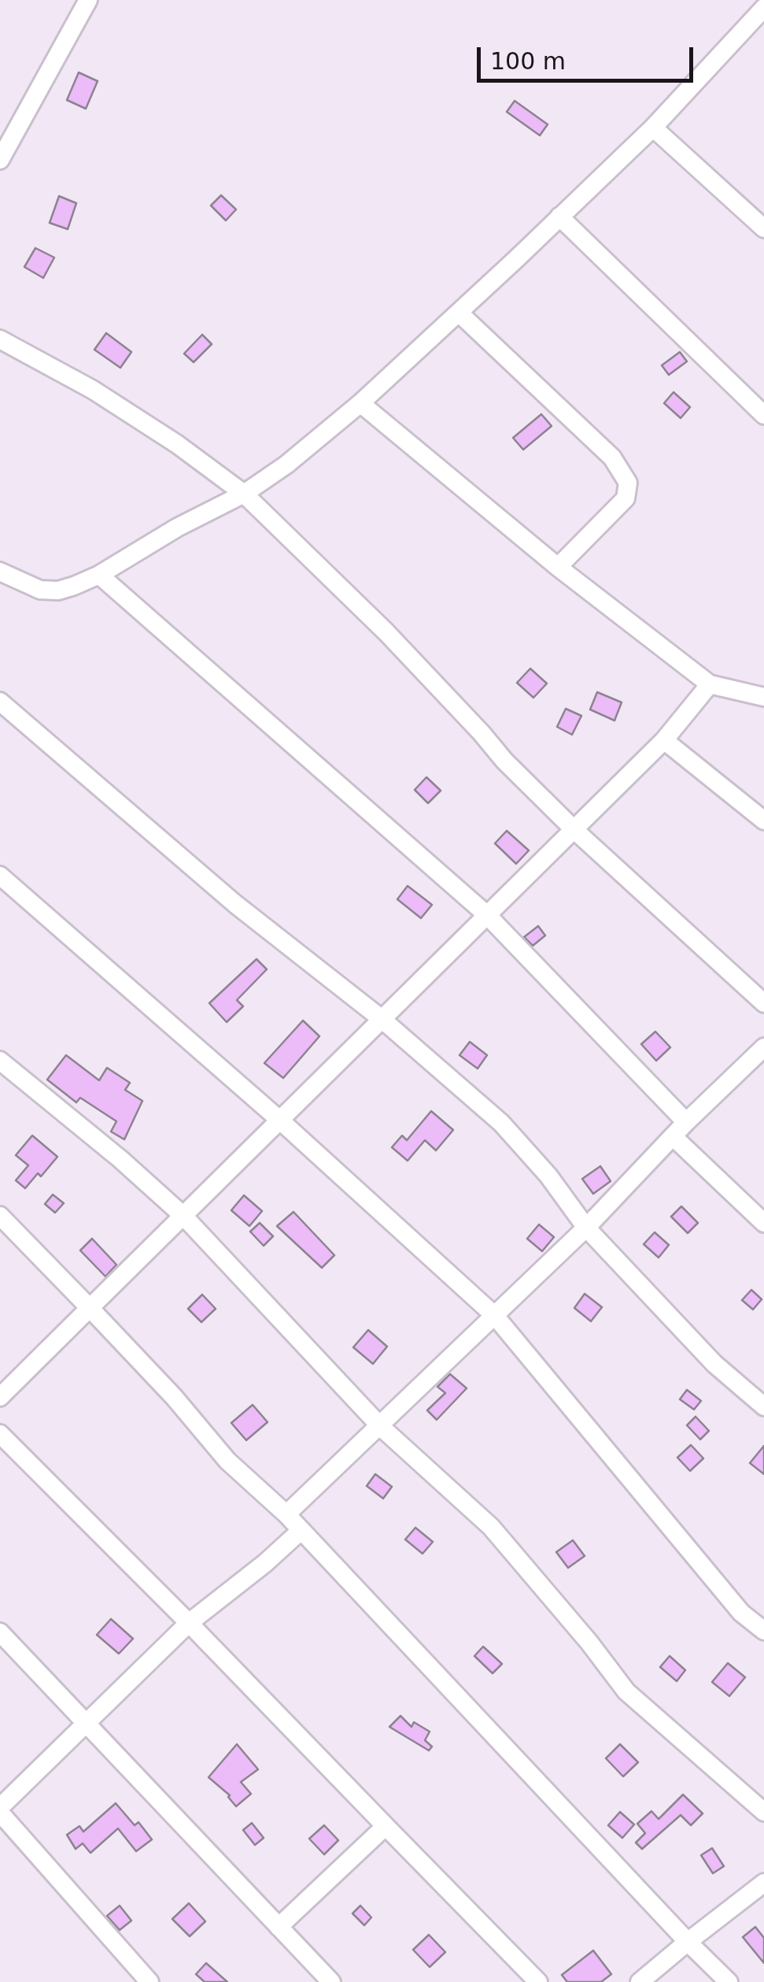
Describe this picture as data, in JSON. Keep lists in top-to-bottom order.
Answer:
{
  "scale_bar": "100 m"
}
